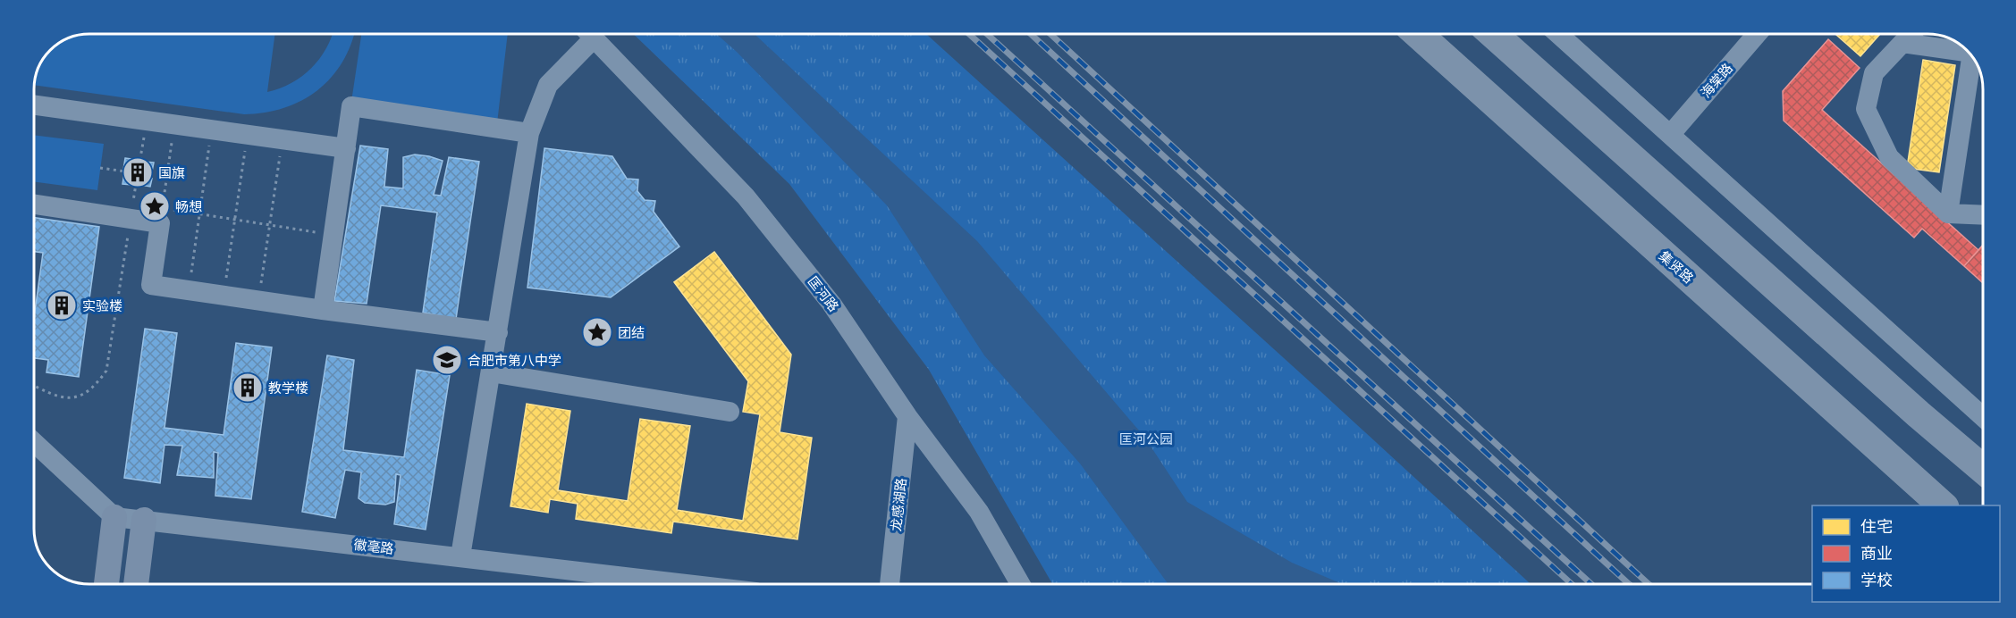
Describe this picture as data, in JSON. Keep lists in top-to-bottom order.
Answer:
{
  "streets": {
    "highway": ["集贤路"],
    "street": [
      "海棠路",
      "匡河路",
      "龙感湖路",
      "徽毫路"
    ]
  },
  "crossings": [
    ["匡河路", "龙感湖路"]
  ],
  "parks": ["匡河公园"],
  "places": {
    "building": ["国旗", "实验楼", "教学楼"],
    "place": ["畅想", "团结"],
    "school or university": ["合肥市第八中学"]
  },
  "legend": ["住宅", "商业", "学校"]
}
